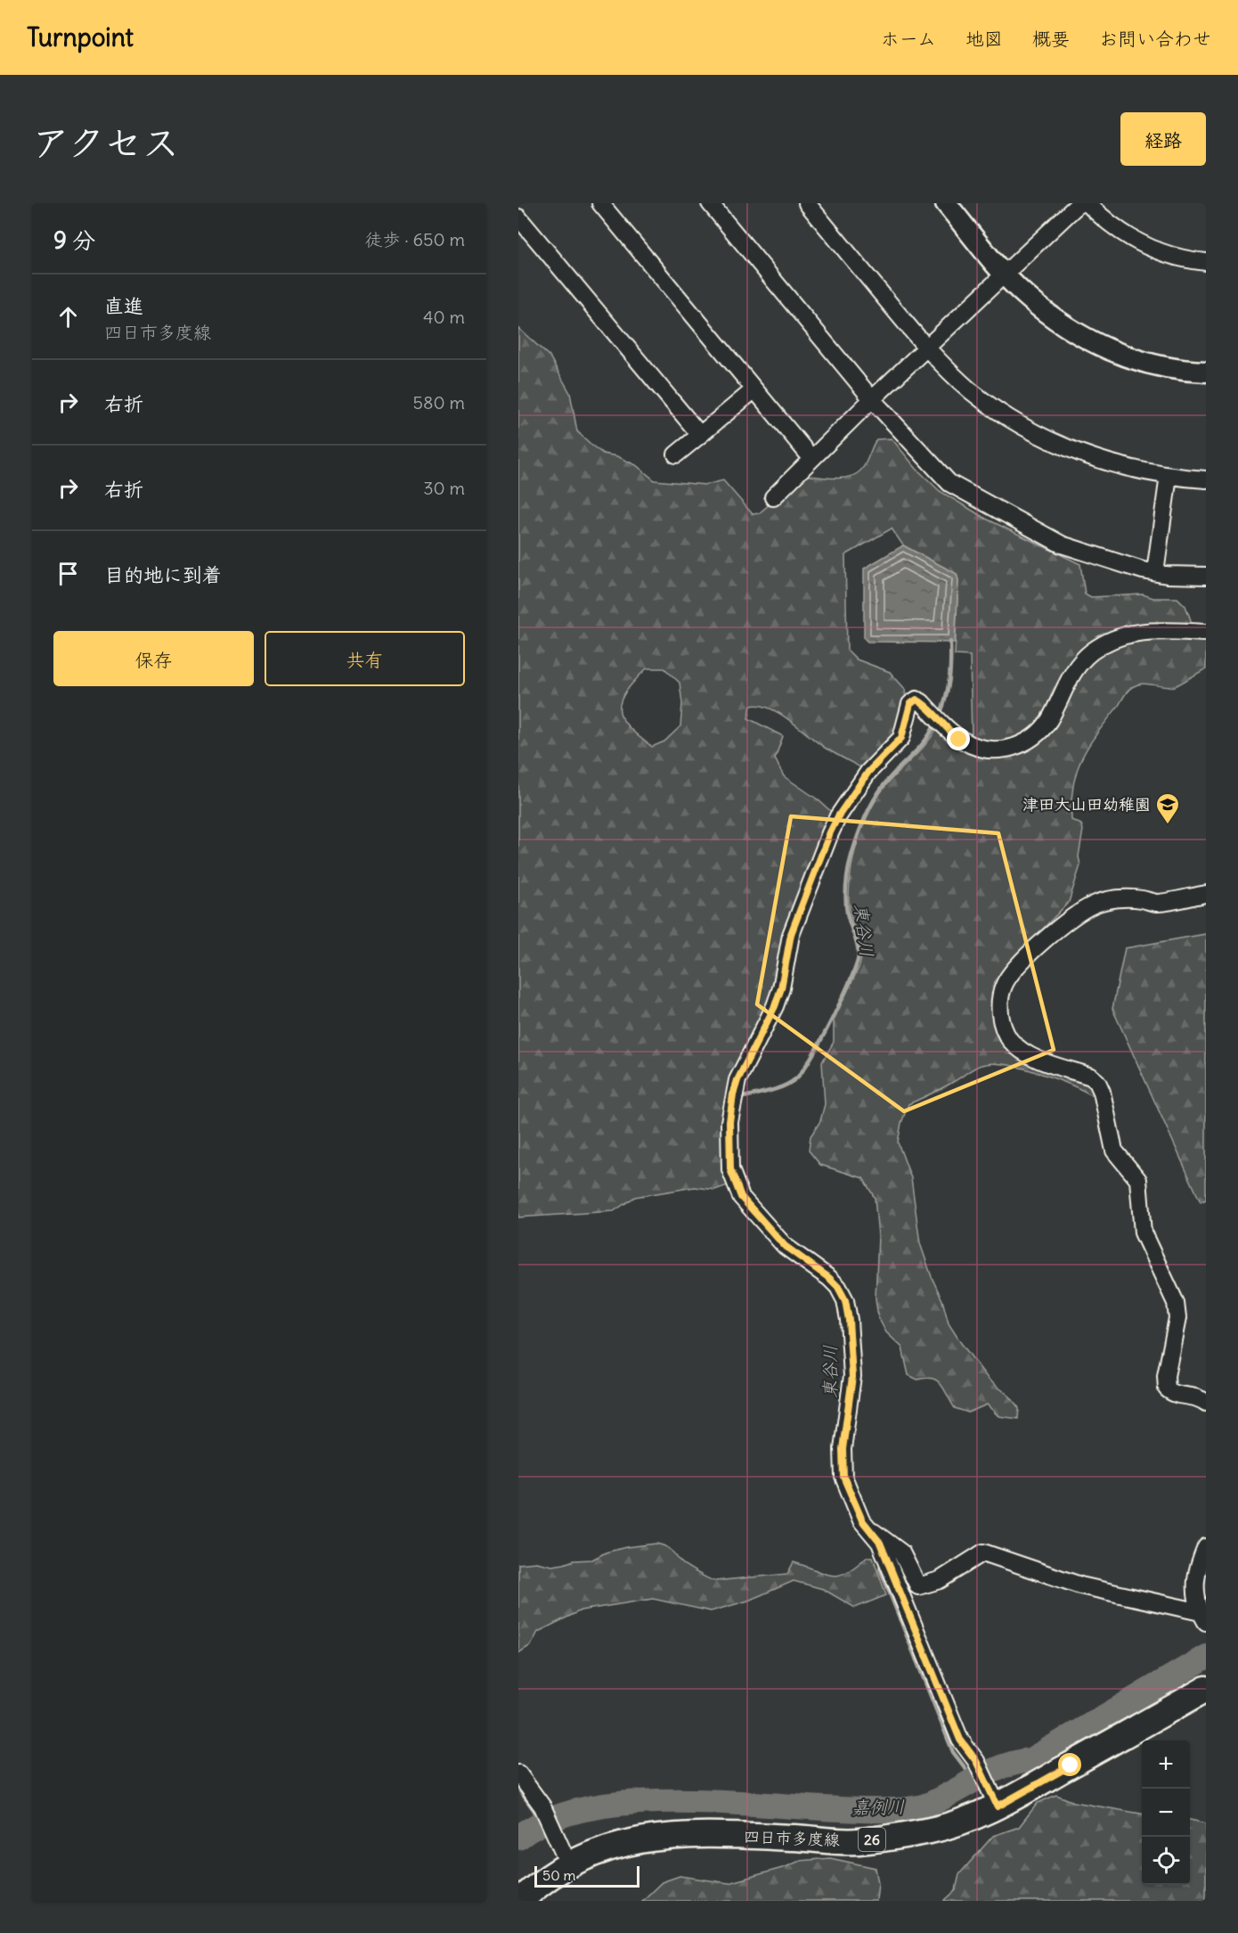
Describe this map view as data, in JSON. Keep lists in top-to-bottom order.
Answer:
{
  "streets": {
    "main road": ["四日市多度線", "26"]
  },
  "water": ["東谷川", "嘉例川"],
  "places": {
    "school or university": ["津田大山田幼稚園"]
  },
  "scale_bar": "50 m",
  "page": {
    "header": "Turnpoint",
    "nav": [
      "ホーム",
      "地図",
      "概要",
      "お問い合わせ"
    ],
    "title": "アクセス",
    "buttons": [
      "経路",
      ["保存", "共有"]
    ],
    "heading": ["9 分", "徒歩 · 650 m"],
    "list": [
      ["直進", "四日市多度線", "40 m"],
      ["右折", "580 m"],
      ["右折", "30 m"],
      "目的地に到着"
    ],
    "map_buttons": ["+", "−"],
    "scale": "50 m"
  }
}
